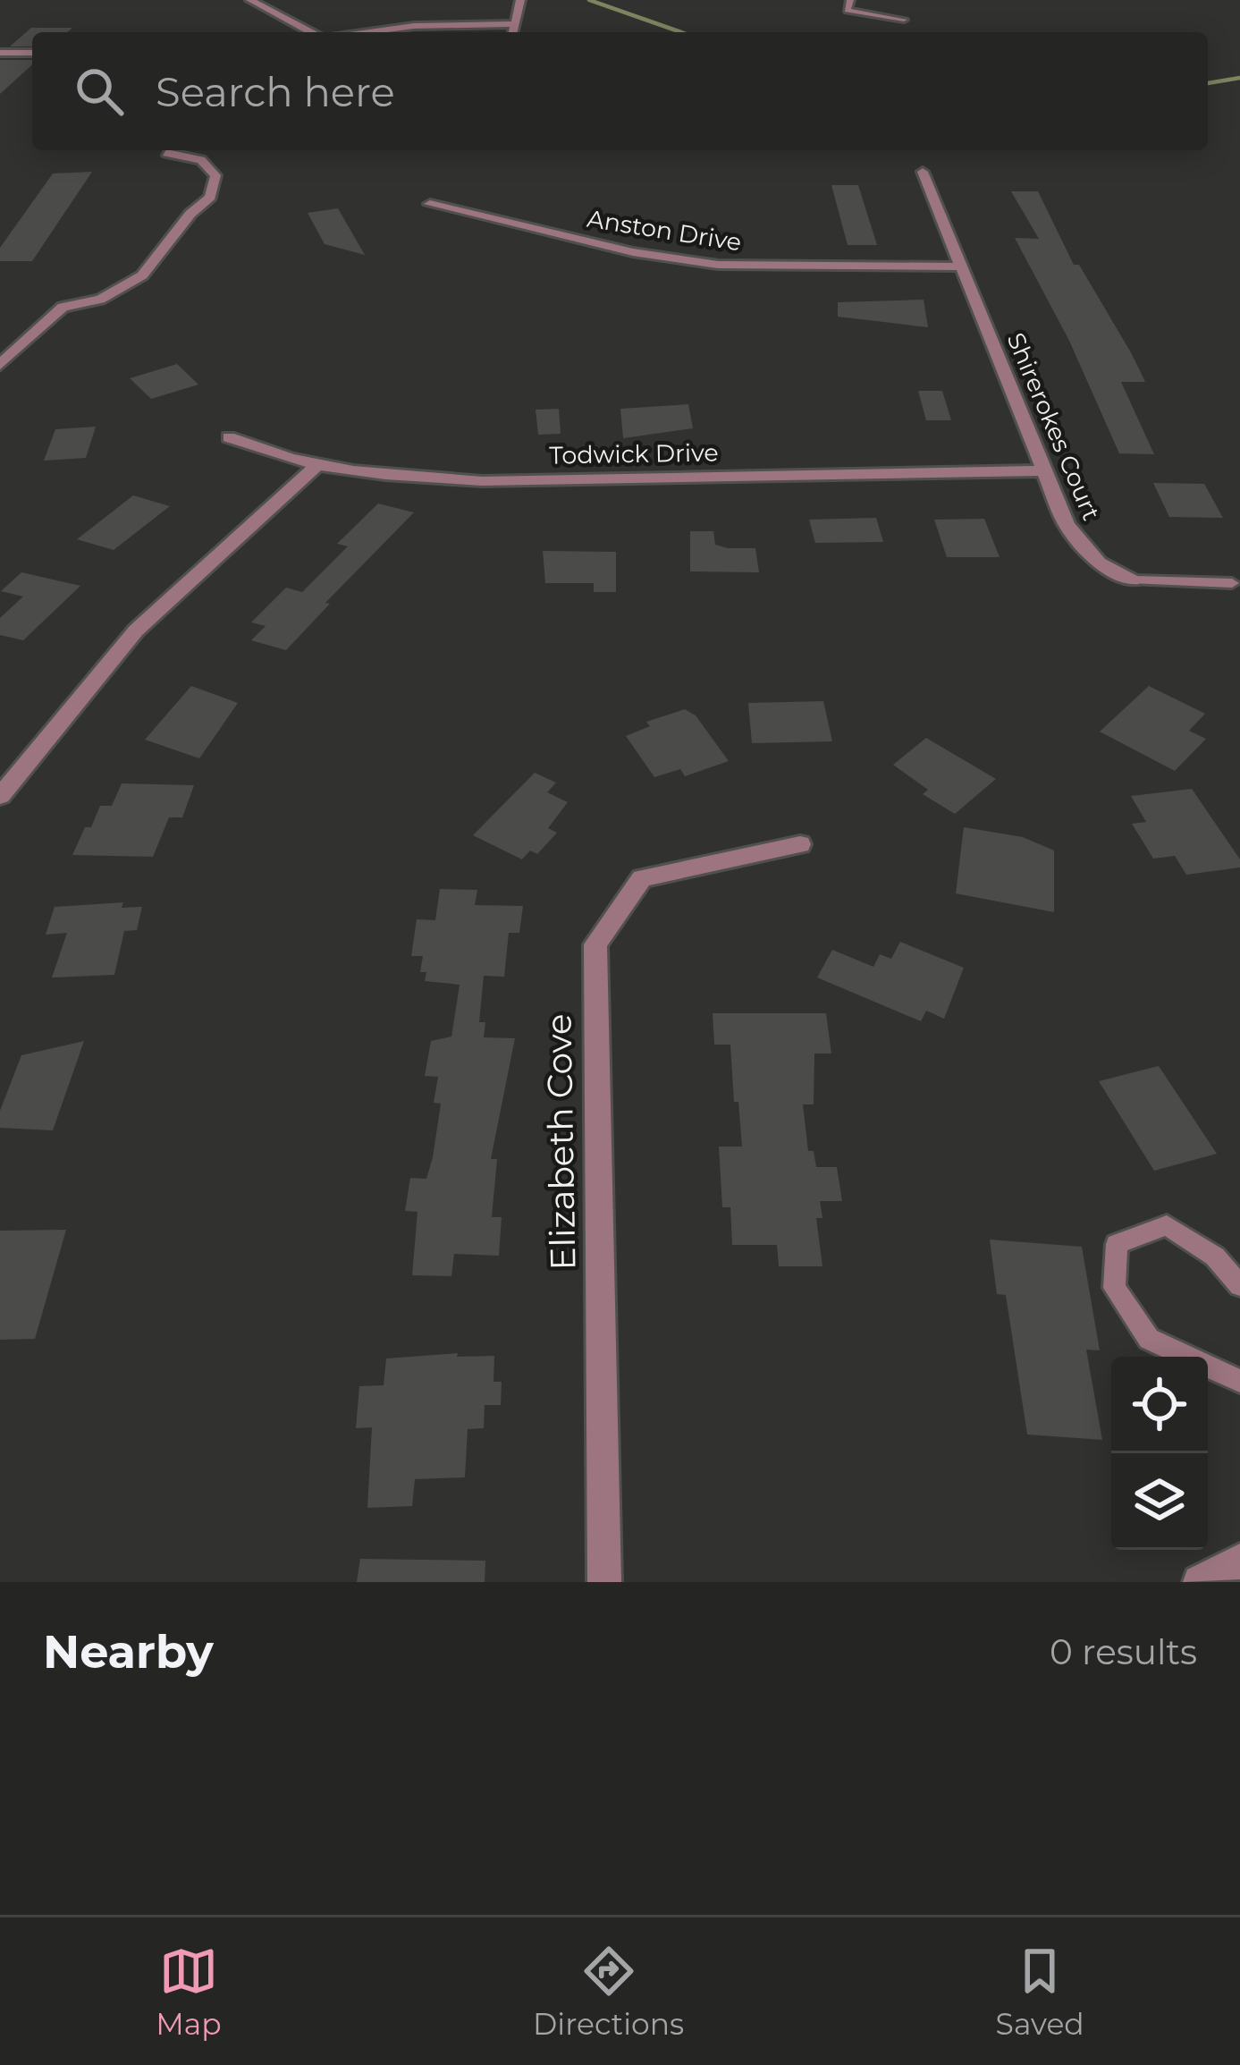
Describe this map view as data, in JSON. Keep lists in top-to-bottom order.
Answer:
{
  "streets": {
    "street": [
      "Anston Drive",
      "Shirerokes Court",
      "Todwick Drive",
      "Elizabeth Cove"
    ]
  },
  "crossings": [
    ["Anston Drive", "Shirerokes Court"],
    ["Shirerokes Court", "Todwick Drive"]
  ],
  "page": {
    "search": "Search here",
    "heading": ["Nearby", "0 results"],
    "nav": ["Map", "Directions", "Saved"]
  }
}
